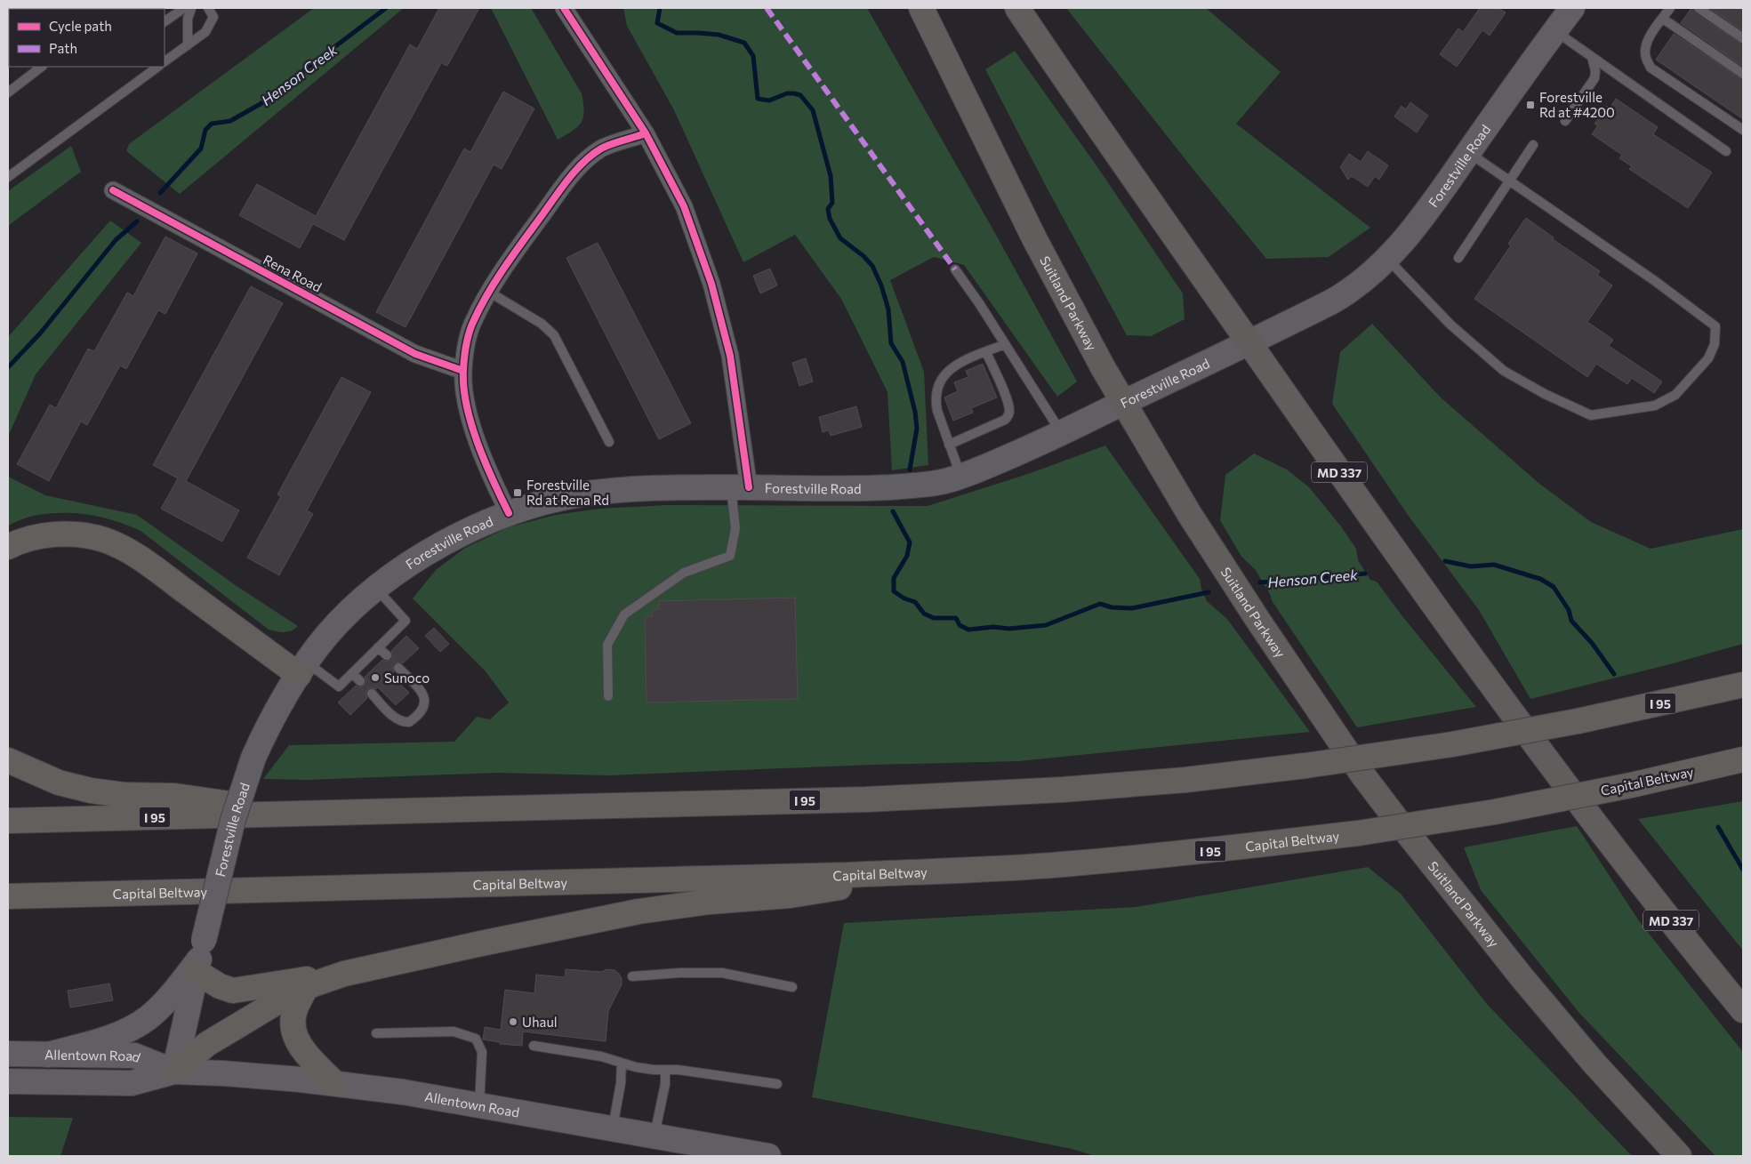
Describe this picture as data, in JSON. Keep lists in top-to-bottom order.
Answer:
{
  "streets": {
    "highway": [
      "Suitland Parkway",
      "MD 337",
      "I 95",
      "Capital Beltway"
    ],
    "main road": ["Forestville Road", "Allentown Road"],
    "street": ["Rena Road"]
  },
  "crossings": [
    ["Forestville Road", "Suitland Parkway"],
    ["Forestville Road", "MD 337"],
    ["Forestville Road", "Allentown Road"]
  ],
  "water": ["Henson Creek"],
  "places": {
    "transit": ["Forestville Rd at #4200", "Forestville Rd at Rena Rd"],
    "other": ["Sunoco", "Uhaul"]
  },
  "legend": ["Cycle path", "Path"]
}
